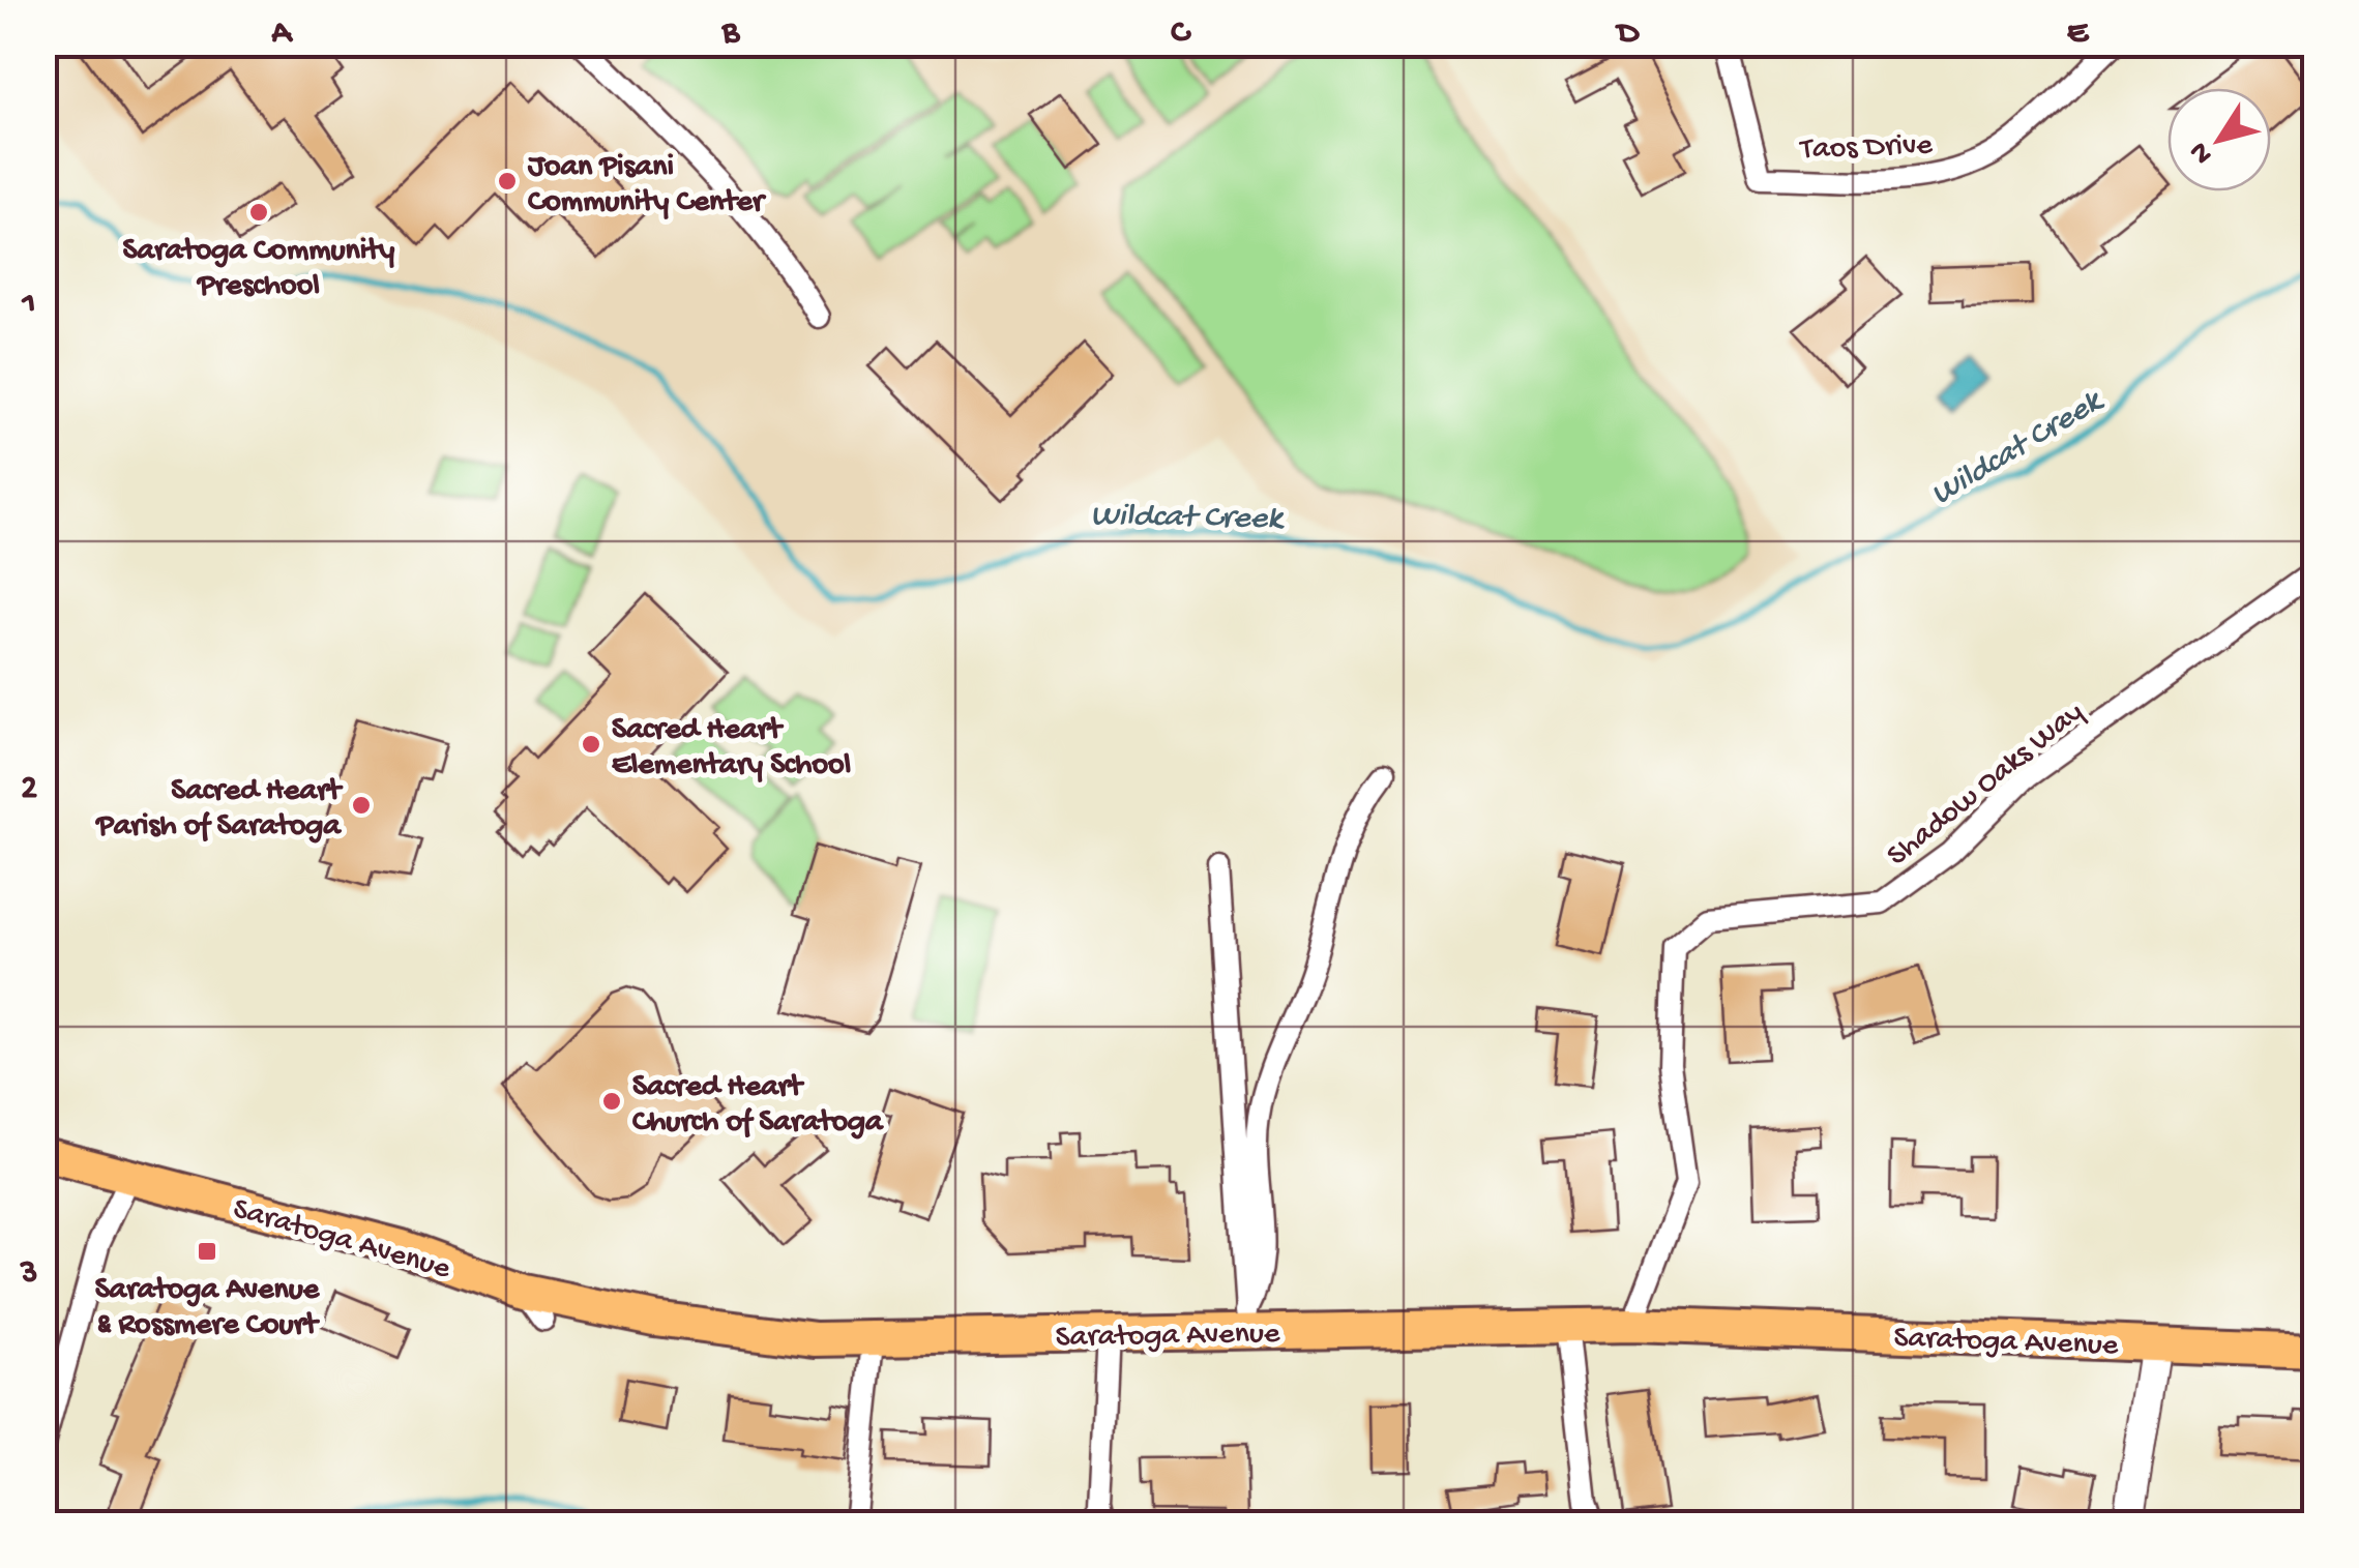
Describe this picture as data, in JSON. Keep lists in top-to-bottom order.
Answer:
{
  "streets": {
    "main road": ["Saratoga Avenue"],
    "street": ["Taos Drive", "Shadow Oaks Way"]
  },
  "crossings": [
    ["Shadow Oaks Way", "Saratoga Avenue"]
  ],
  "water": ["Wildcat Creek"],
  "places": {
    "other": [
      "Joan Pisani Community Center",
      "Saratoga Community Preschool",
      "Sacred Heart Elementary School",
      "Sacred Heart Parish of Saratoga",
      "Sacred Heart Church of Saratoga"
    ],
    "transit": ["Saratoga Avenue & Rossmere Court"]
  },
  "north": "bottom left",
  "grid": {
    "columns": [
      "A",
      "B",
      "C",
      "D",
      "E"
    ],
    "rows": ["1", "2", "3"]
  }
}
